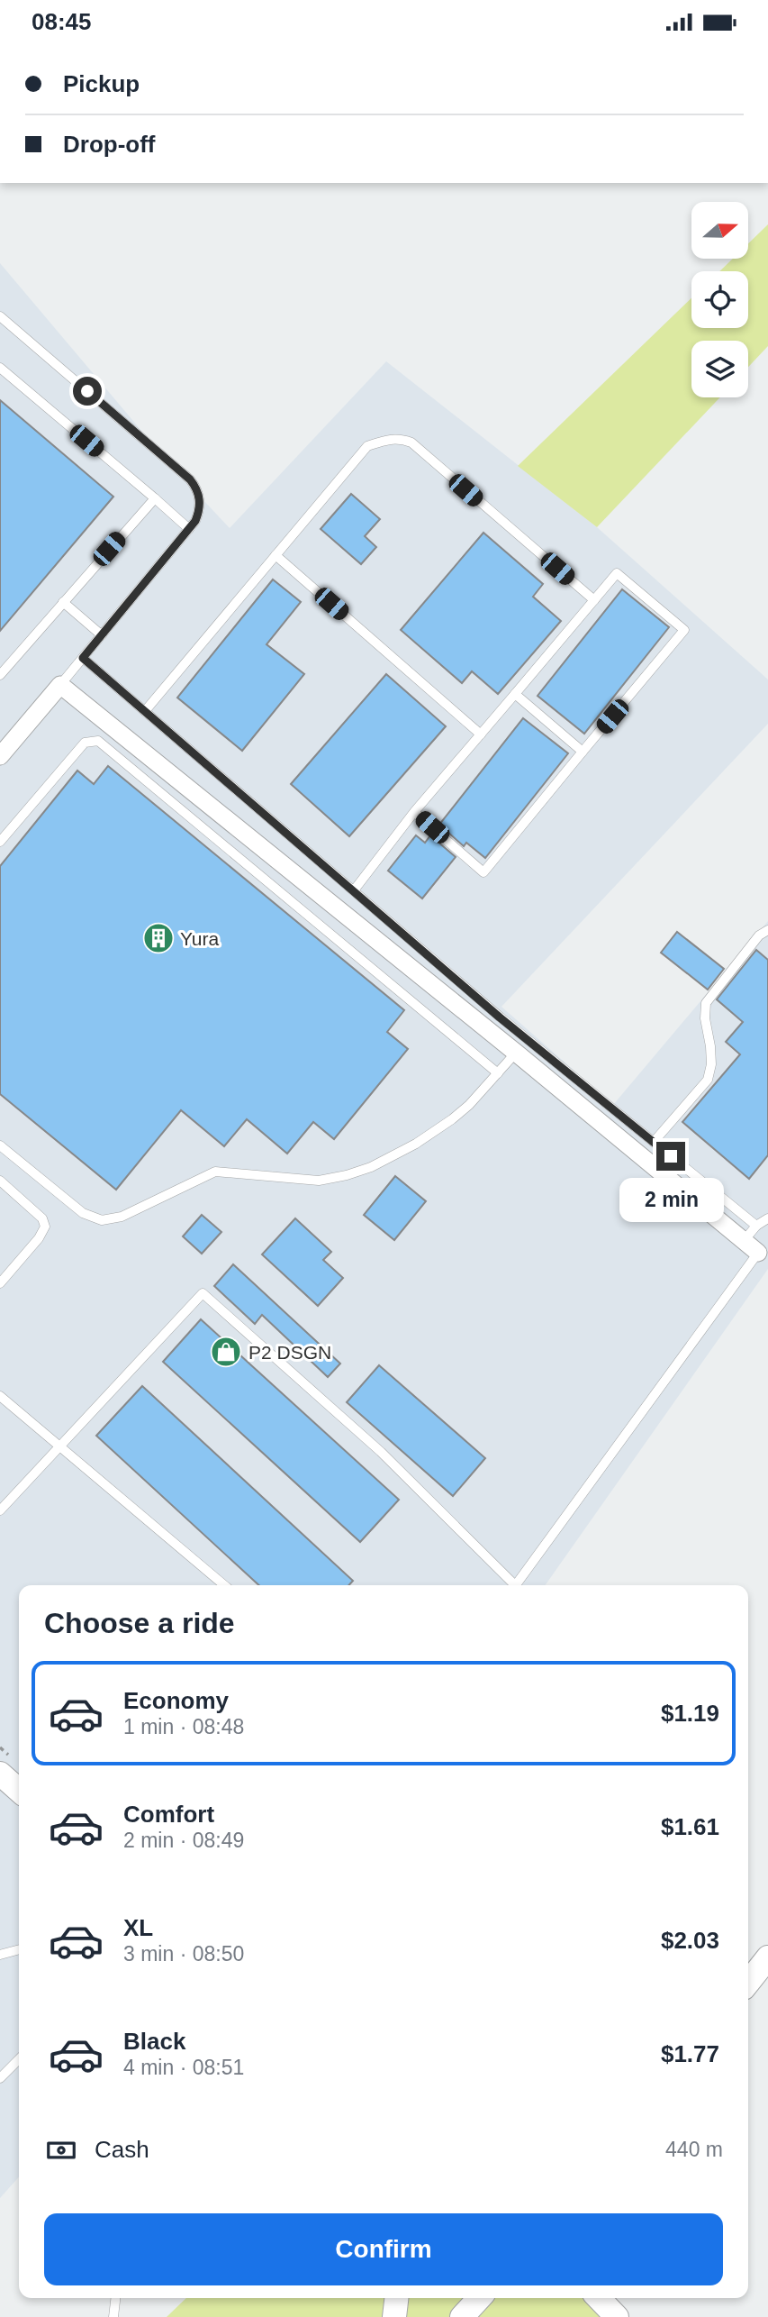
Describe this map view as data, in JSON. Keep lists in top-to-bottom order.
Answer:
{
  "places": {
    "building": ["Yura"],
    "shop": ["P2 DSGN"]
  },
  "north": "right",
  "page": {
    "status": "08:45",
    "banner": ["Pickup", "Drop-off"],
    "bubble": "2 min",
    "heading": "Choose a ride",
    "list": [
      {
        "name": "Economy",
        "note": "1 min · 08:48",
        "value": "$1.19"
      },
      {
        "name": "Comfort",
        "note": "2 min · 08:49",
        "value": "$1.61"
      },
      {
        "name": "XL",
        "note": "3 min · 08:50",
        "value": "$2.03"
      },
      {
        "name": "Black",
        "note": "4 min · 08:51",
        "value": "$1.77"
      }
    ],
    "pay": ["Cash", "440 m"],
    "buttons": "Confirm"
  }
}
